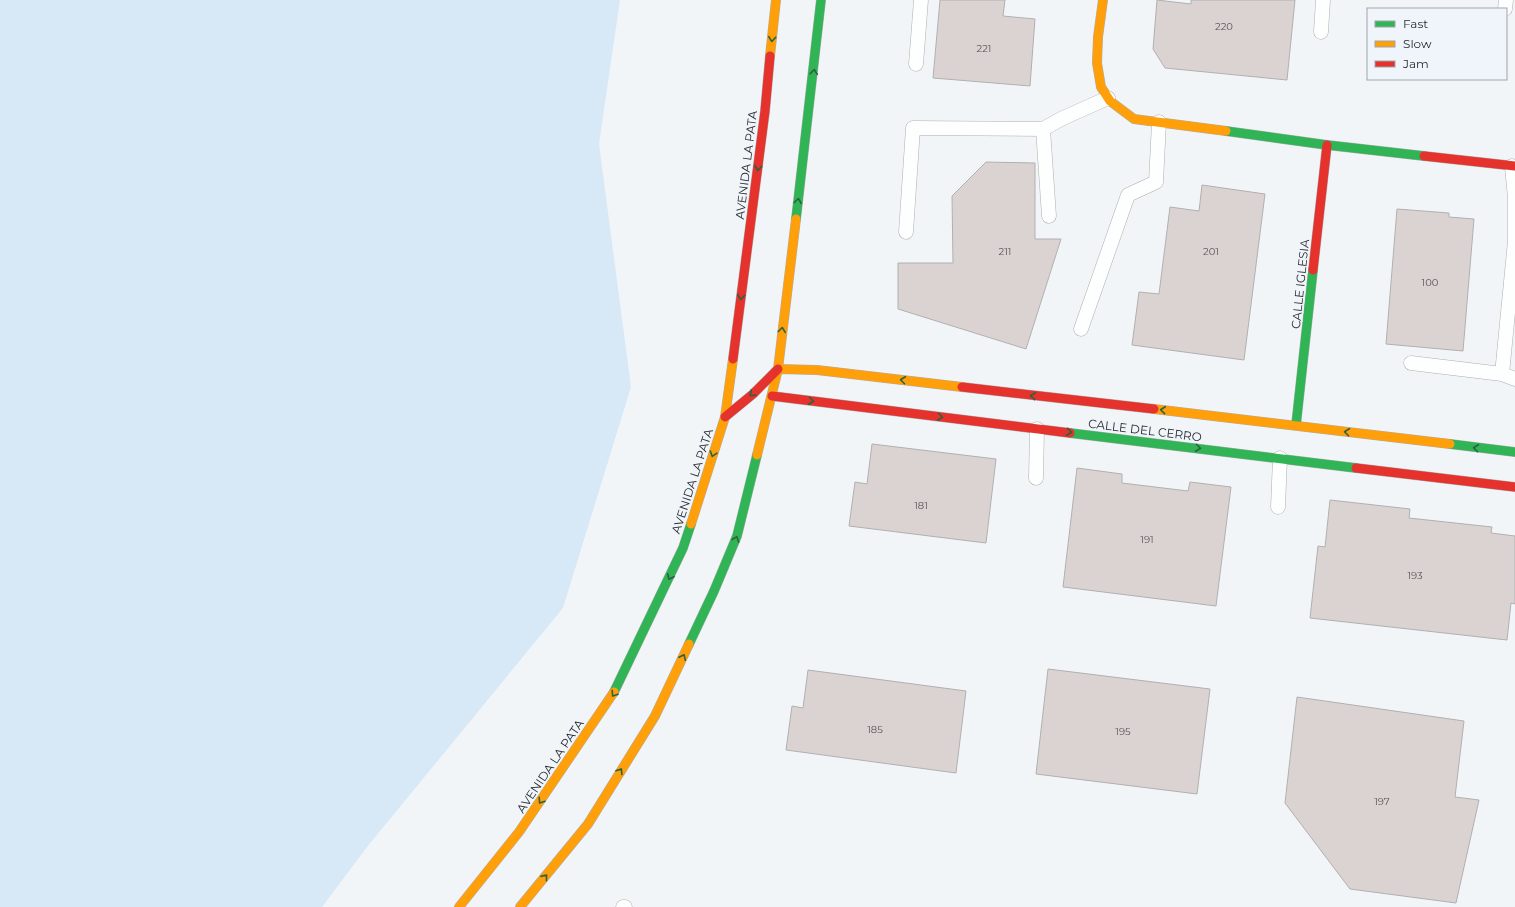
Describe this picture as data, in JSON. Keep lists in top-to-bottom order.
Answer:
{
  "streets": {
    "main road": ["AVENIDA LA PATA", "CALLE IGLESIA", "CALLE DEL CERRO"]
  },
  "crossings": [
    ["CALLE IGLESIA", "CALLE DEL CERRO"]
  ],
  "house_numbers": [
    "220",
    "221",
    "211",
    "201",
    "100",
    "181",
    "191",
    "193",
    "185",
    "195",
    "197"
  ],
  "legend": ["Fast", "Slow", "Jam"]
}
